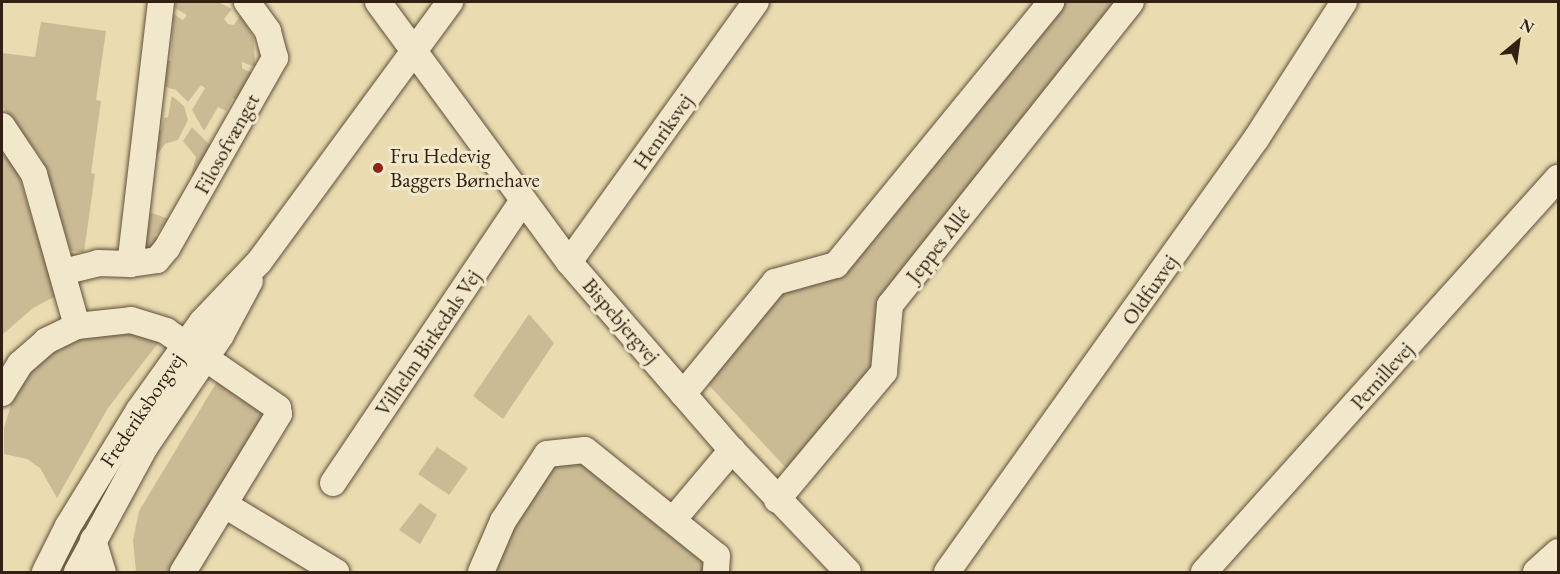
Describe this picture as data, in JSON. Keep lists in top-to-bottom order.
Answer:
{
  "streets": {
    "street": [
      "Henriksvej",
      "Filosofvænget",
      "Jeppes Allé",
      "Oldfuxvej",
      "Bispebjergvej",
      "Vilhelm Birkedals Vej",
      "Pernillevej",
      "Frederiksborgvej"
    ]
  },
  "crossings": [
    ["Henriksvej", "Bispebjergvej"],
    ["Jeppes Allé", "Bispebjergvej"],
    ["Bispebjergvej", "Vilhelm Birkedals Vej"],
    ["Bispebjergvej", "Frederiksborgvej"]
  ],
  "places": ["Fru Hedevig Baggers Børnehave"],
  "north": "top right"
}
